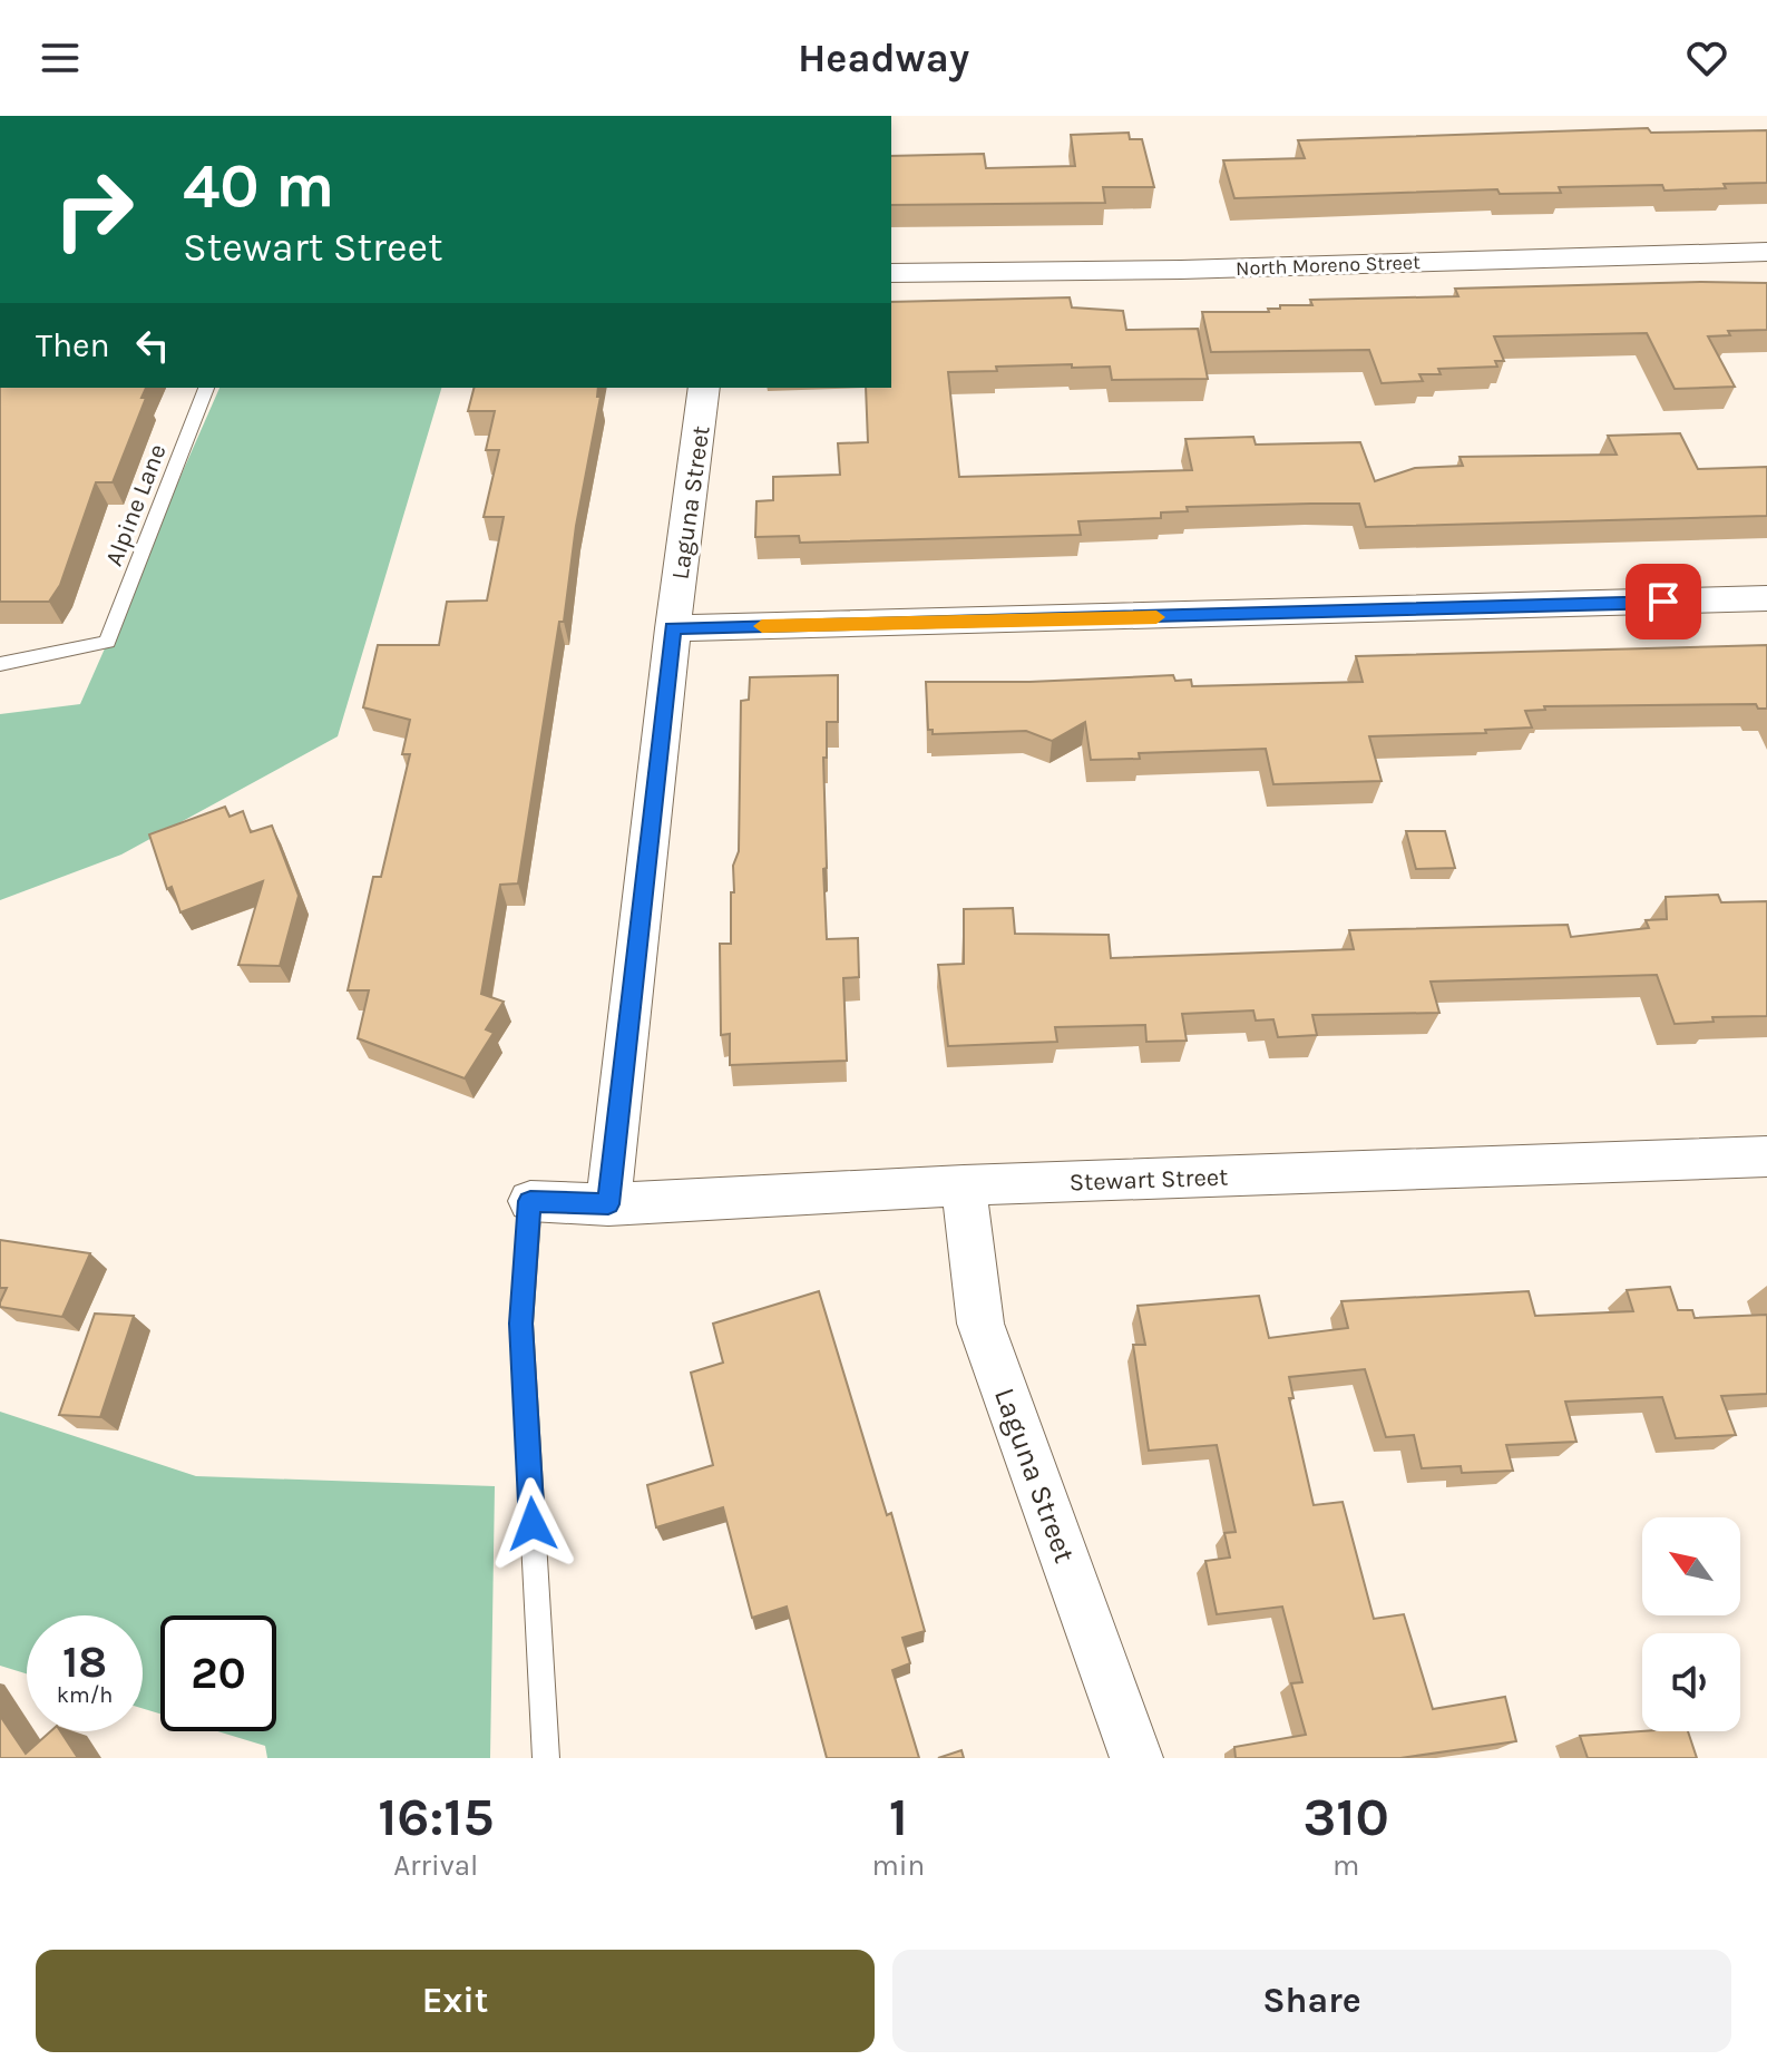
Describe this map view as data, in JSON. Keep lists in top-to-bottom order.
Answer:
{
  "streets": {
    "street": ["North Moreno Street", "Laguna Street", "Stewart Street"],
    "lane": ["Alpine Lane"]
  },
  "crossings": [
    ["Laguna Street", "Stewart Street"]
  ],
  "north": "top left",
  "page": {
    "header": "Headway",
    "turn": ["40 m", "Stewart Street"],
    "then": "Then",
    "speed": "18 km/h",
    "limit": "20",
    "eta": [
      "16:15",
      "Arrival",
      "1",
      "min",
      "310",
      "m"
    ],
    "buttons": ["Exit", "Share"]
  }
}
